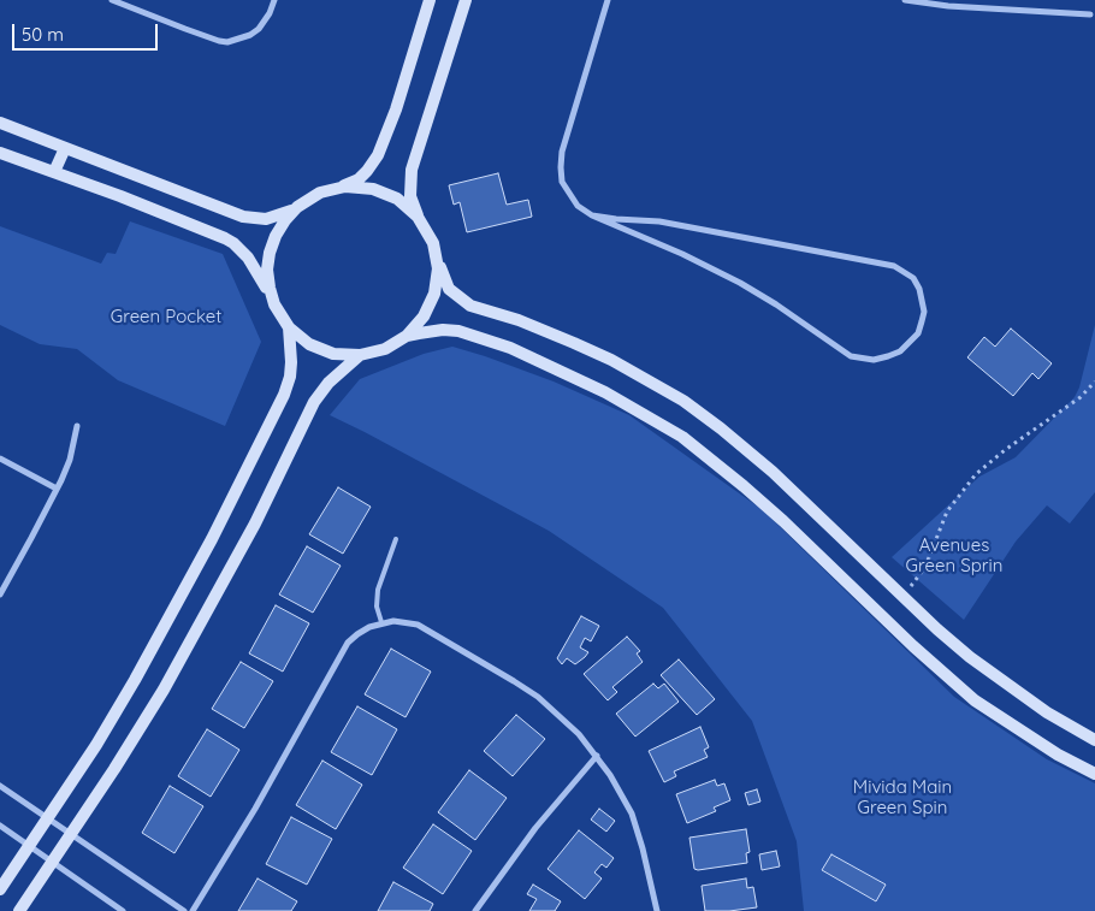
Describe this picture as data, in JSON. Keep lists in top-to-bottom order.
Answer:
{
  "parks": ["Green Pocket", "Avenues Green Sprin", "Mivida Main Green Spin"],
  "scale_bar": "50 m"
}
